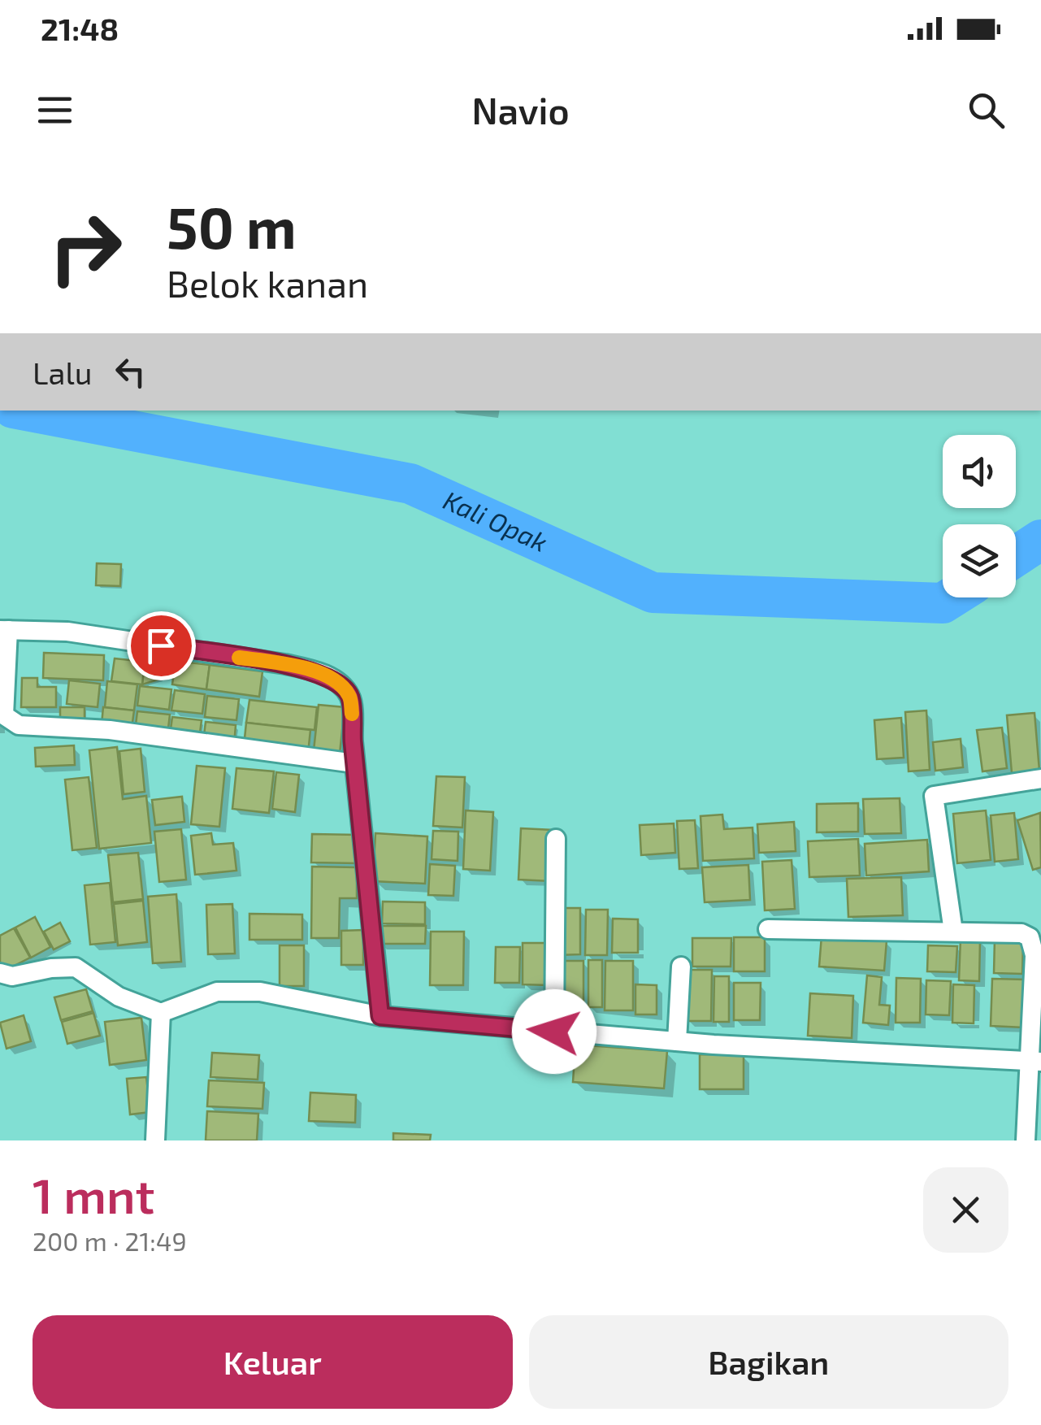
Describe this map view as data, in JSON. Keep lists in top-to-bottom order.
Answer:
{
  "water": ["Kali Opak"],
  "page": {
    "status": "21:48",
    "header": "Navio",
    "turn": ["50 m", "Belok kanan"],
    "then": "Lalu",
    "heading": ["1 mnt", "200 m · 21:49"],
    "buttons": ["Keluar", "Bagikan"]
  }
}
